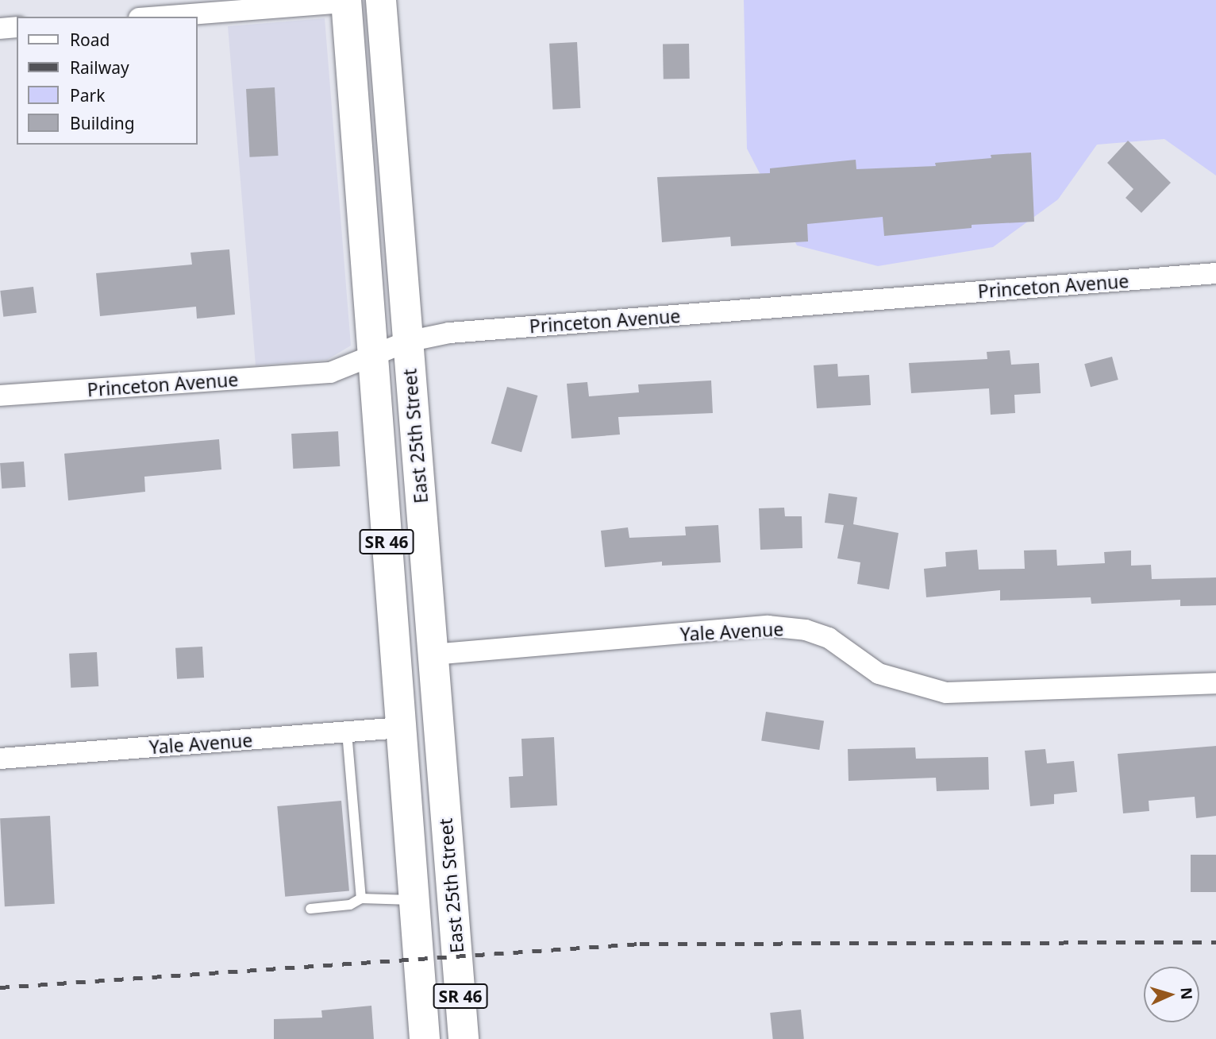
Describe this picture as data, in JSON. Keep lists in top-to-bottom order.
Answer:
{
  "streets": {
    "main road": ["East 25th Street", "SR 46"],
    "street": ["Princeton Avenue", "Yale Avenue"]
  },
  "crossings": [
    ["Princeton Avenue", "East 25th Street"],
    ["East 25th Street", "Yale Avenue"]
  ],
  "legend": [
    "Road",
    "Railway",
    "Park",
    "Building"
  ],
  "north": "right"
}
